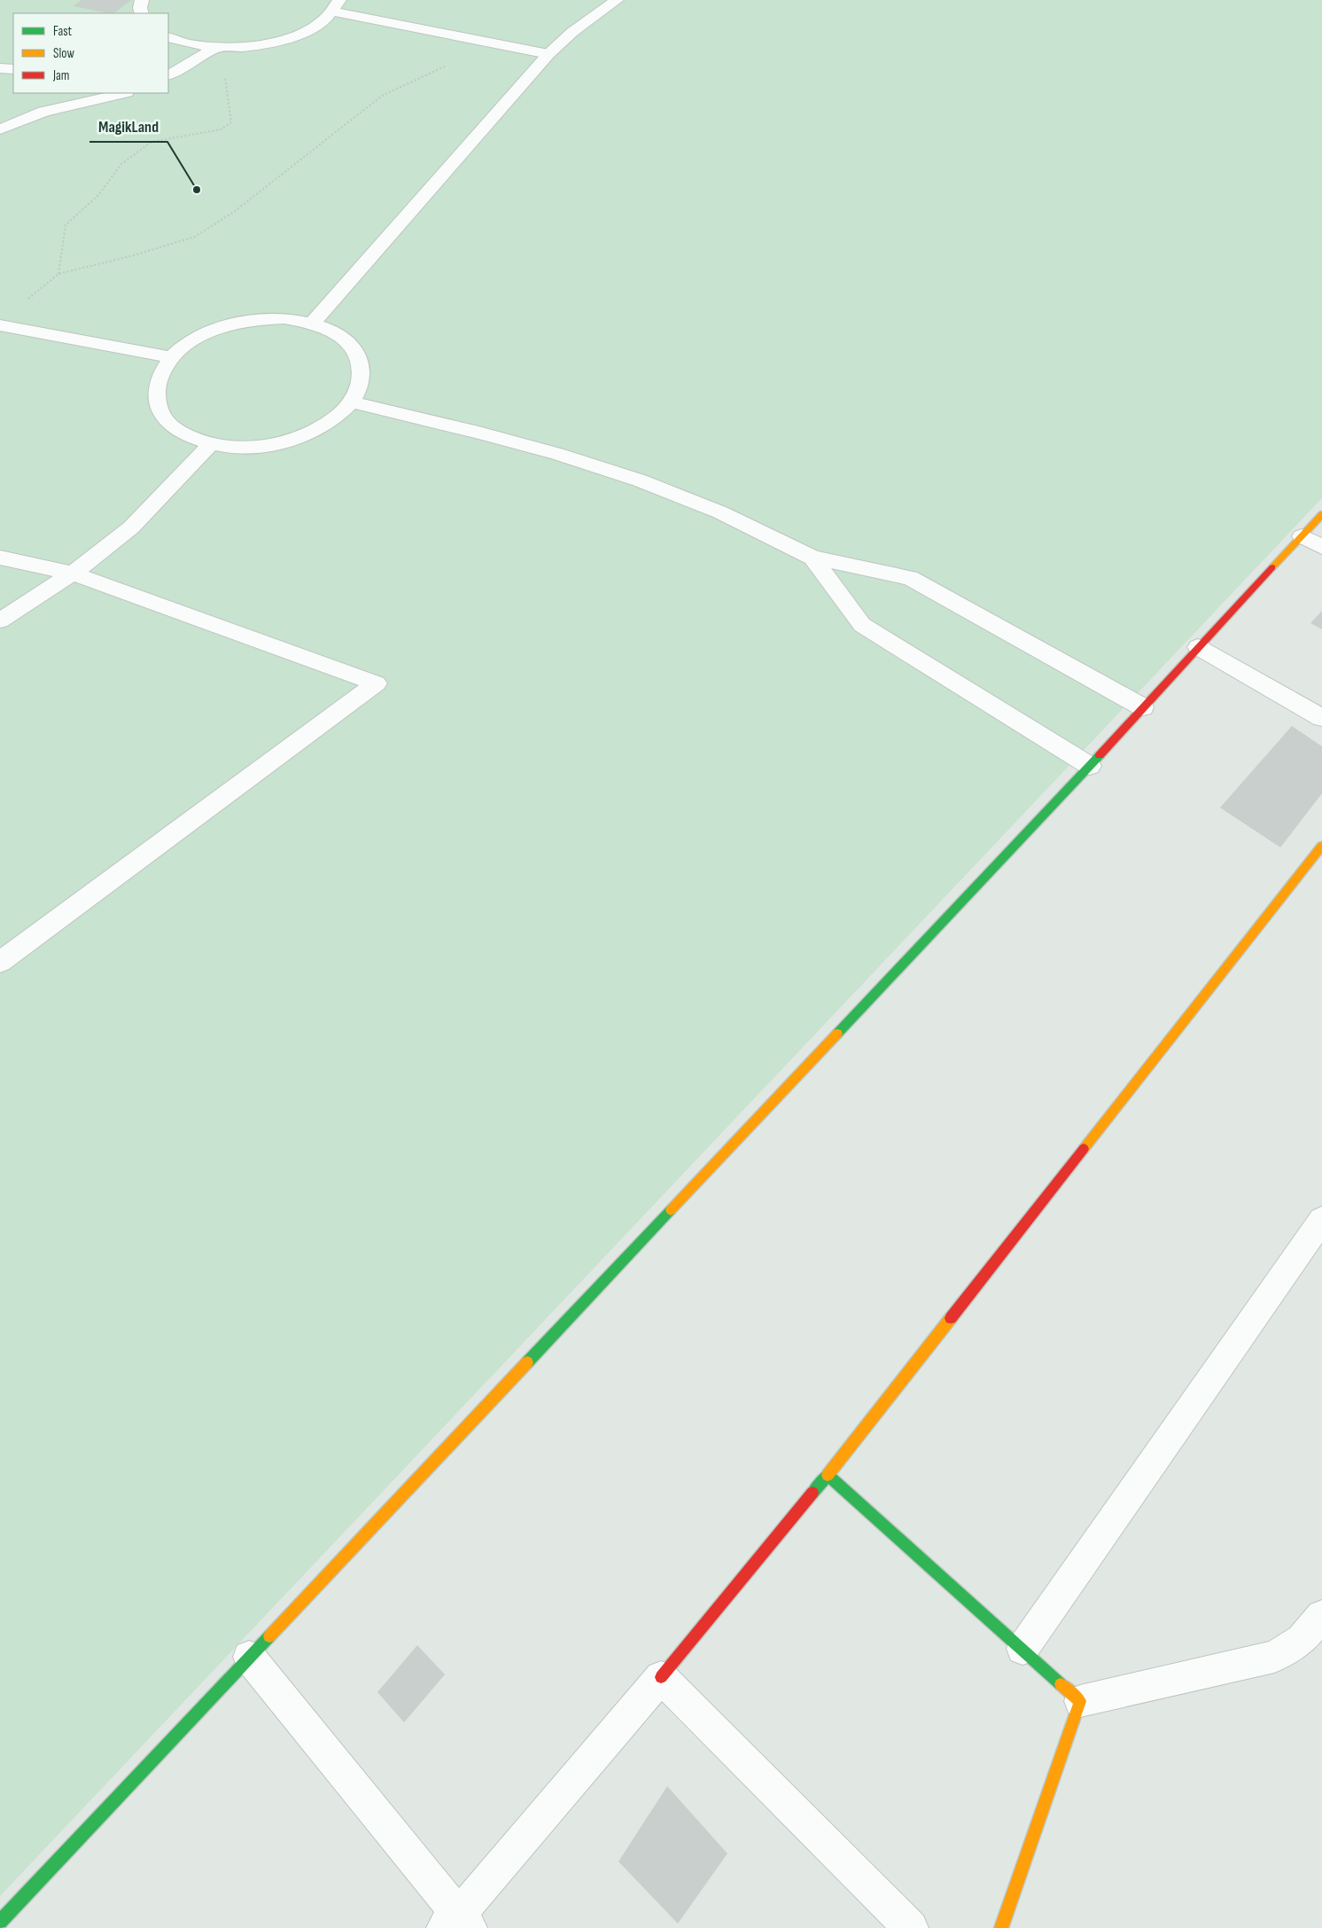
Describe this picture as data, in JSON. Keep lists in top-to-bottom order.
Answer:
{
  "places": ["MagikLand"],
  "legend": ["Fast", "Slow", "Jam"]
}
